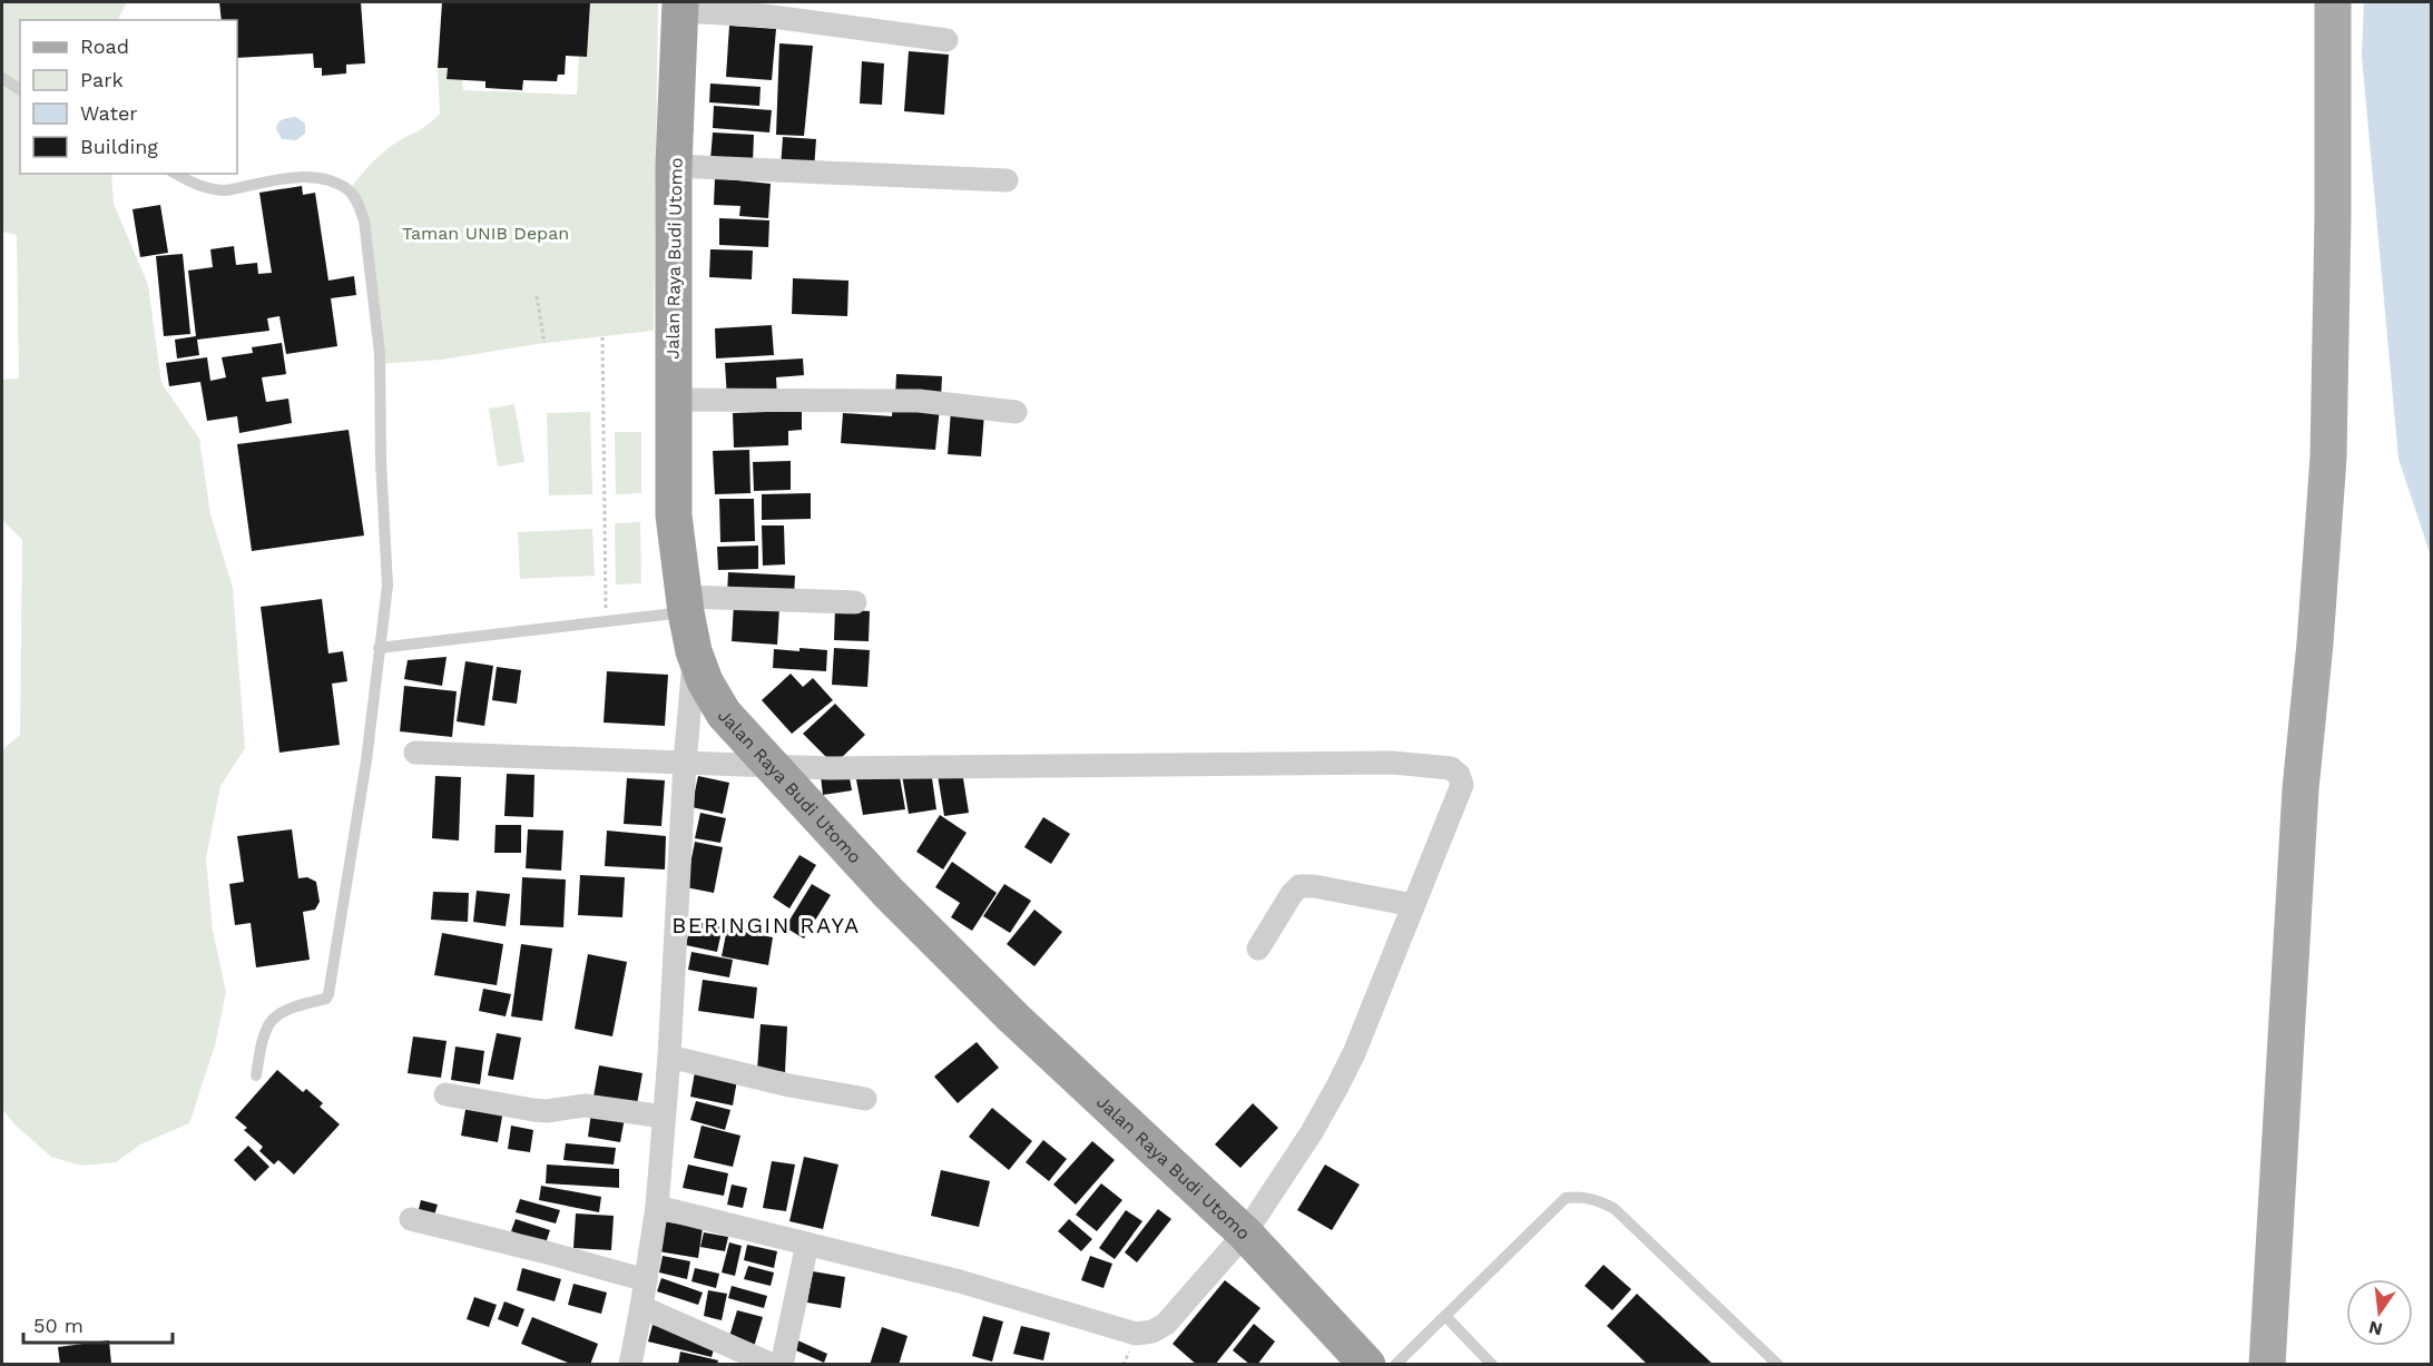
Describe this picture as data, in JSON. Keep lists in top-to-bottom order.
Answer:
{
  "streets": {
    "highway": ["Jalan Raya Budi Utomo"]
  },
  "districts": ["BERINGIN RAYA"],
  "parks": ["Taman UNIB Depan"],
  "legend": [
    "Road",
    "Park",
    "Water",
    "Building"
  ],
  "scale_bar": "50 m",
  "north": "bottom"
}
